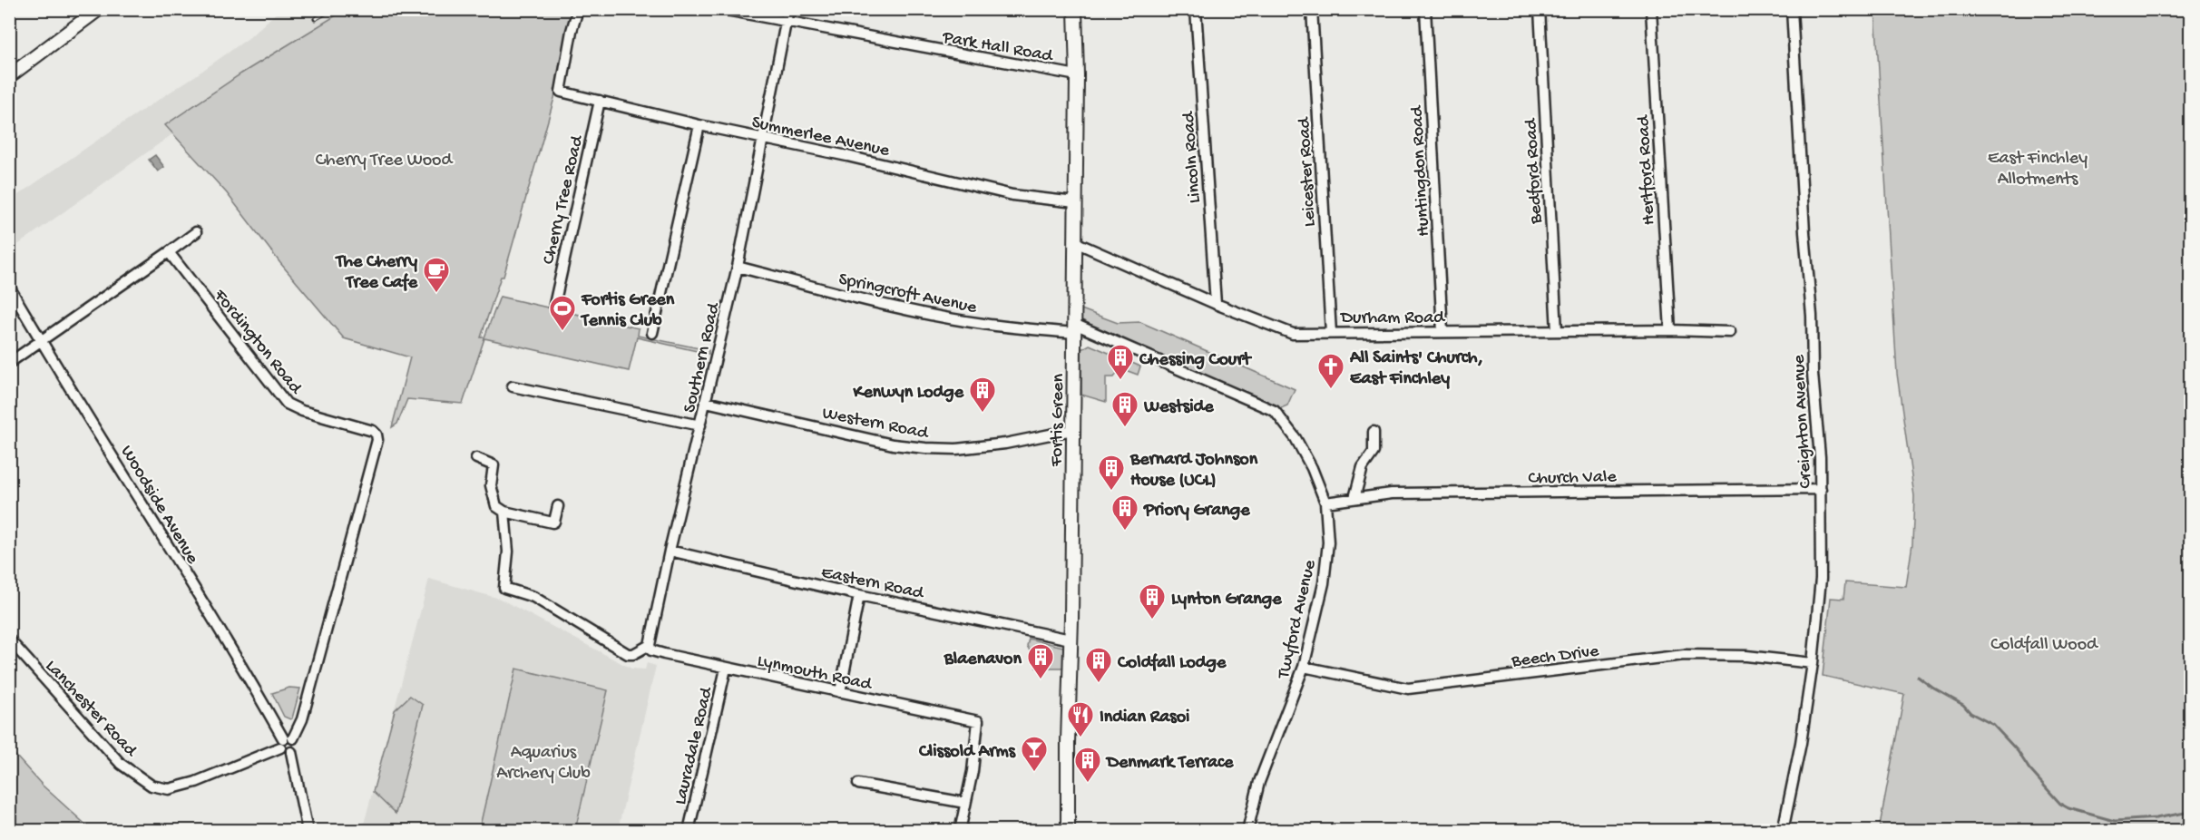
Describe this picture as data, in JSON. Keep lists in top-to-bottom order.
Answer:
{
  "streets": {
    "main road": ["Fortis Green"],
    "street": [
      "Park Hall Road",
      "Summerlee Avenue",
      "Lincoln Road",
      "Hertford Road",
      "Huntingdon Road",
      "Bedford Road",
      "Leicester Road",
      "Cherry Tree Road",
      "Springcroft Avenue",
      "Durham Road",
      "Fordington Road",
      "Southern Road",
      "Western Road",
      "Creighton Avenue",
      "Church Vale",
      "Woodside Avenue",
      "Eastern Road",
      "Twyford Avenue",
      "Beech Drive",
      "Lynmouth Road",
      "Lanchester Road",
      "Lauradale Road"
    ]
  },
  "crossings": [
    ["Park Hall Road", "Southern Road"],
    ["Park Hall Road", "Fortis Green"],
    ["Summerlee Avenue", "Cherry Tree Road"],
    ["Summerlee Avenue", "Southern Road"],
    ["Summerlee Avenue", "Fortis Green"],
    ["Lincoln Road", "Durham Road"],
    ["Hertford Road", "Durham Road"],
    ["Huntingdon Road", "Durham Road"],
    ["Bedford Road", "Durham Road"],
    ["Leicester Road", "Durham Road"],
    ["Springcroft Avenue", "Southern Road"],
    ["Springcroft Avenue", "Fortis Green"],
    ["Springcroft Avenue", "Twyford Avenue"],
    ["Durham Road", "Fortis Green"],
    ["Fordington Road", "Woodside Avenue"],
    ["Fordington Road", "Lanchester Road"],
    ["Southern Road", "Western Road"],
    ["Southern Road", "Eastern Road"],
    ["Southern Road", "Lynmouth Road"],
    ["Fortis Green", "Western Road"],
    ["Fortis Green", "Eastern Road"],
    ["Fortis Green", "Twyford Avenue"],
    ["Creighton Avenue", "Church Vale"],
    ["Creighton Avenue", "Beech Drive"],
    ["Church Vale", "Twyford Avenue"],
    ["Woodside Avenue", "Lanchester Road"],
    ["Twyford Avenue", "Beech Drive"],
    ["Lynmouth Road", "Lauradale Road"]
  ],
  "parks": [
    "East Finchley Allotments",
    "Cherry Tree Wood",
    "Coldfall Wood",
    "Aquarius Archery Club"
  ],
  "places": {
    "cafe": ["The Cherry Tree Cafe"],
    "sports": ["Fortis Green Tennis Club"],
    "building": [
      "Chessing Court",
      "Kenwyn Lodge",
      "Westside",
      "Bernard Johnson House (UCL)",
      "Priory Grange",
      "Lynton Grange",
      "Blaenavon",
      "Coldfall Lodge",
      "Denmark Terrace"
    ],
    "church": ["All Saints' Church, East Finchley"],
    "restaurant": ["Indian Rasoi"],
    "bar": ["Clissold Arms"]
  }
}
